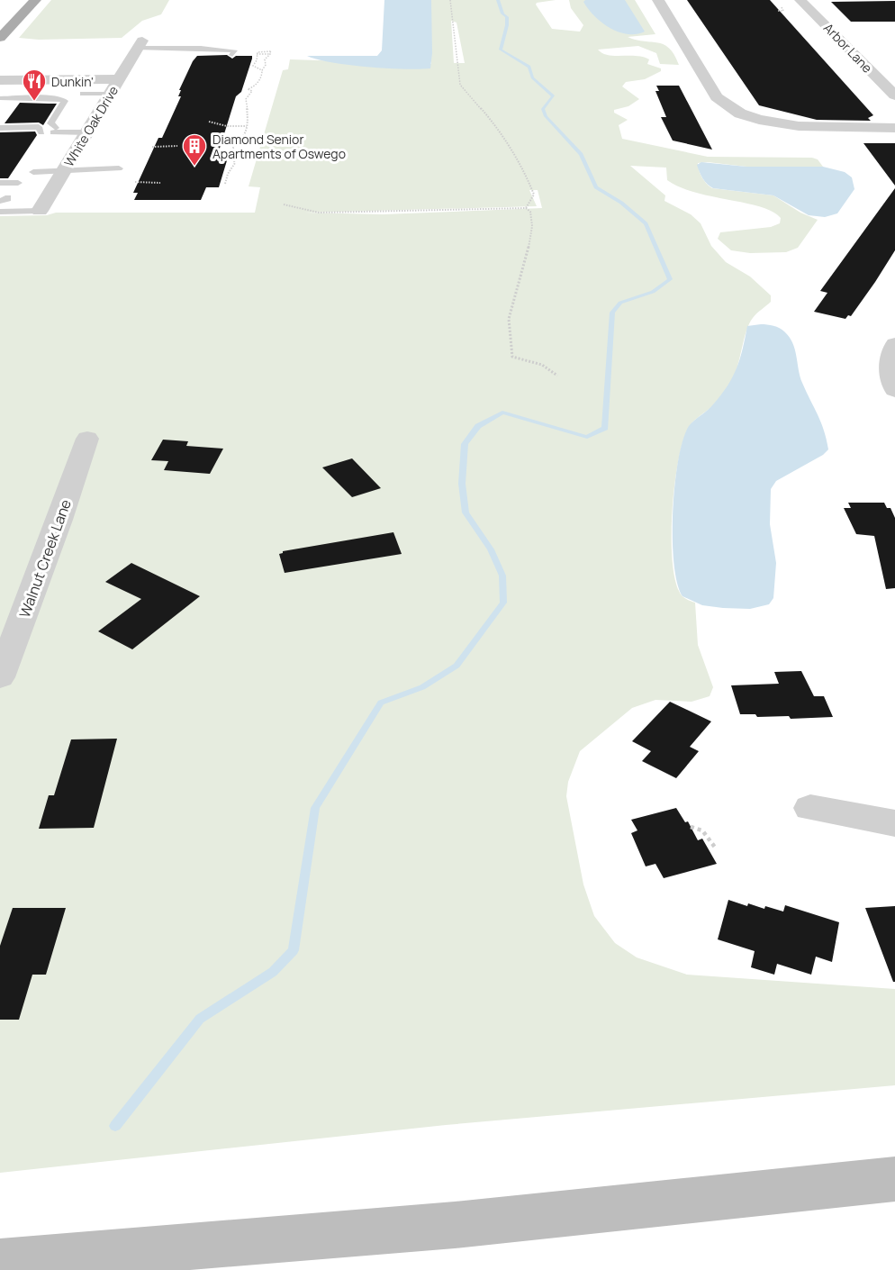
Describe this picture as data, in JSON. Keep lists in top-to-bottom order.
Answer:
{
  "streets": {
    "street": ["Arbor Lane", "White Oak Drive", "Walnut Creek Lane"]
  },
  "places": {
    "restaurant": ["Dunkin'"],
    "building": ["Diamond Senior Apartments of Oswego"]
  }
}
